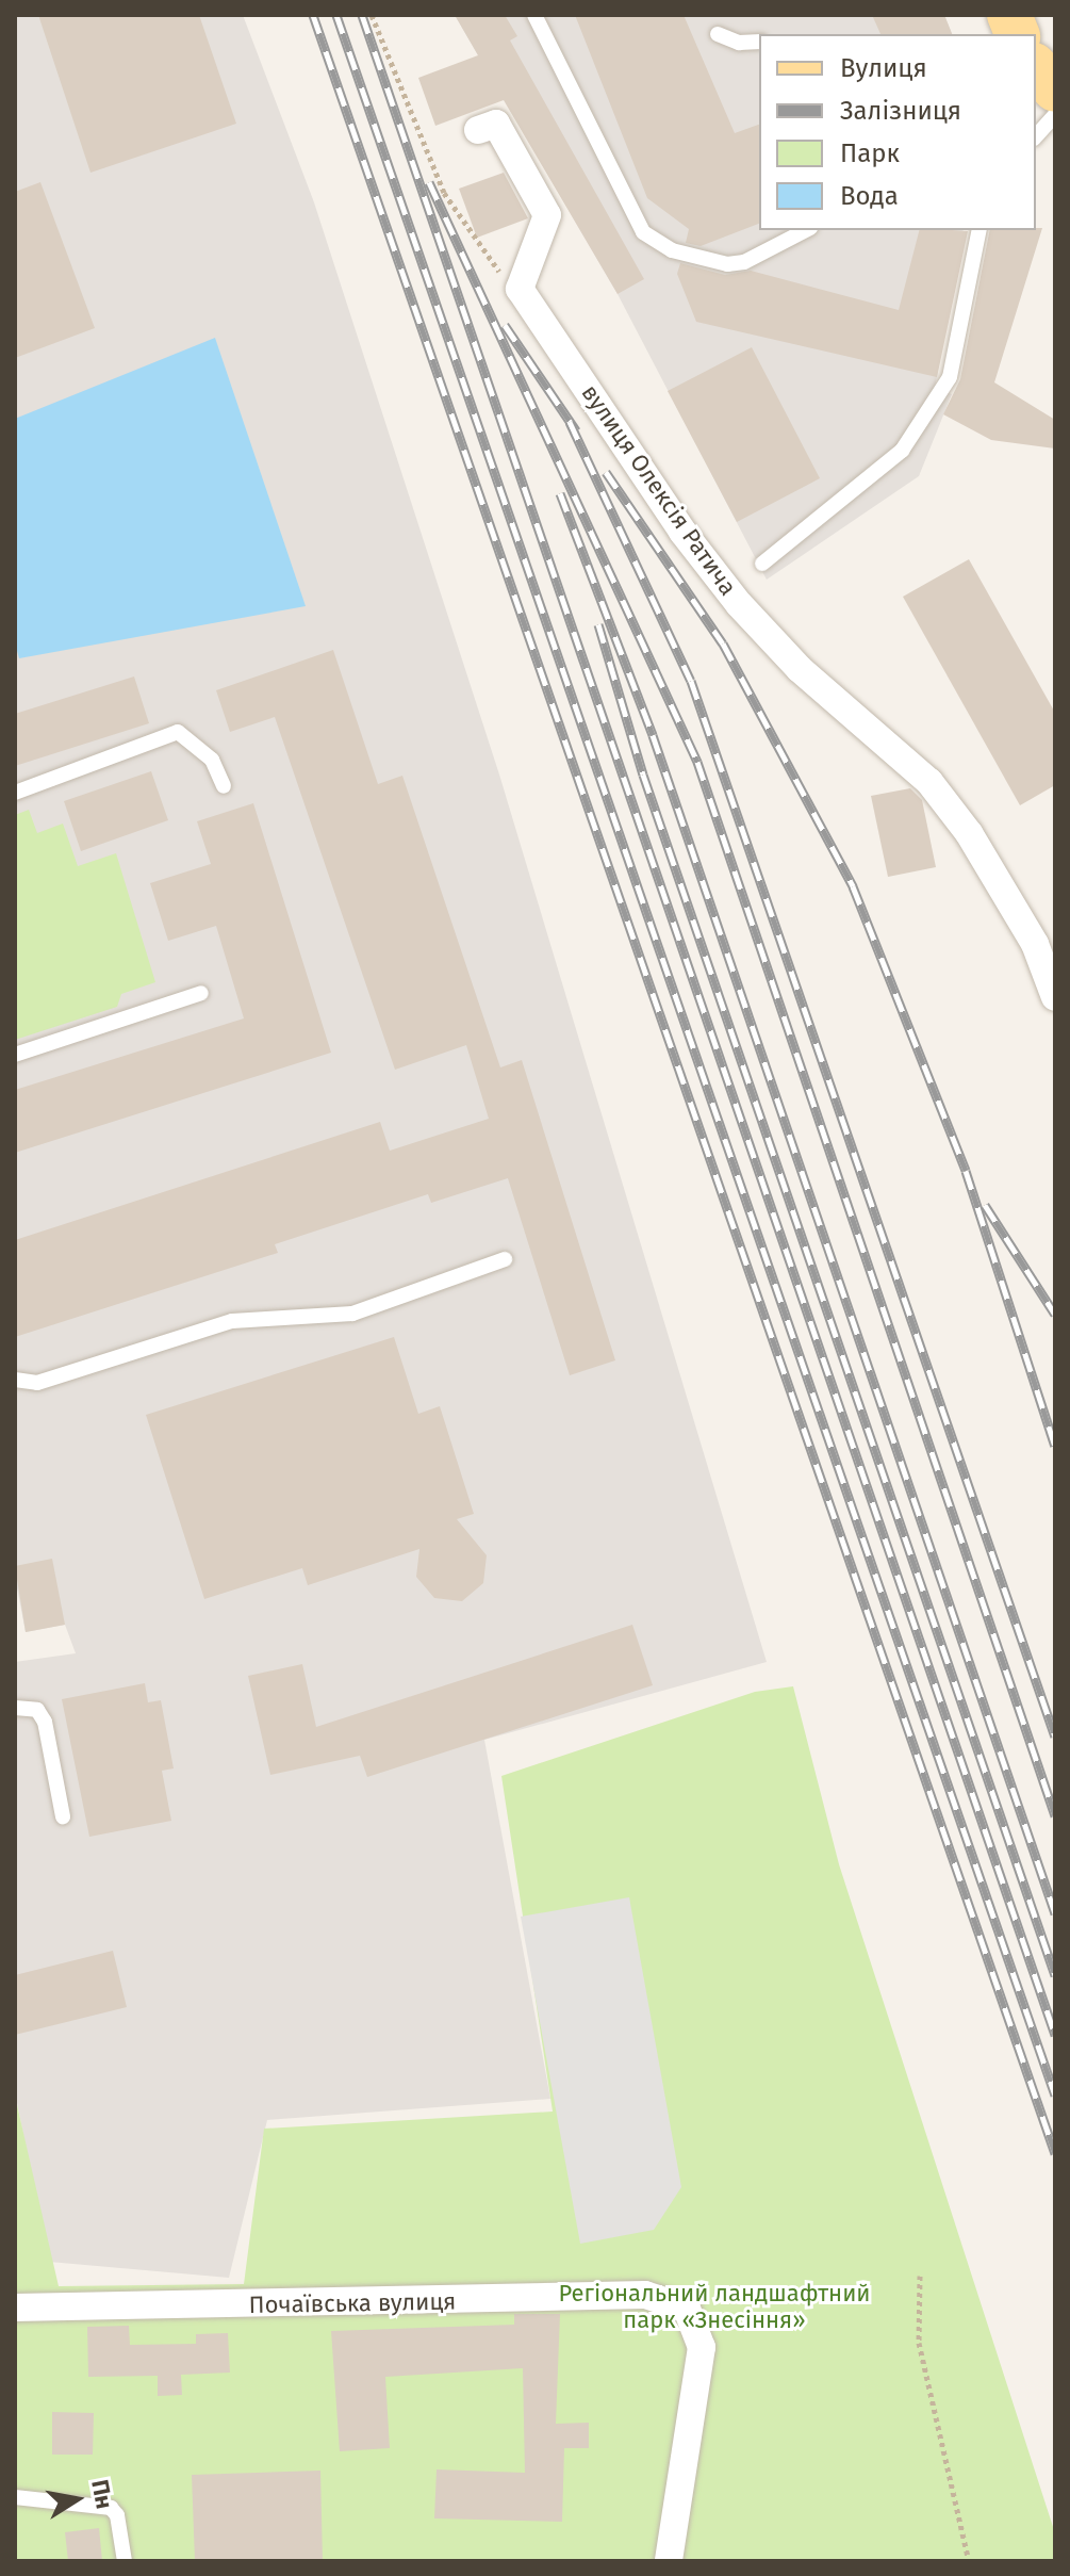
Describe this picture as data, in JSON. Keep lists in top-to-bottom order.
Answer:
{
  "streets": {
    "street": ["вулиця Олексія Ратича", "Почаївська вулиця"]
  },
  "parks": ["Регіональний ландшафтний парк «Знесіння»"],
  "legend": [
    "Вулиця",
    "Залізниця",
    "Парк",
    "Вода"
  ],
  "north": "right"
}
